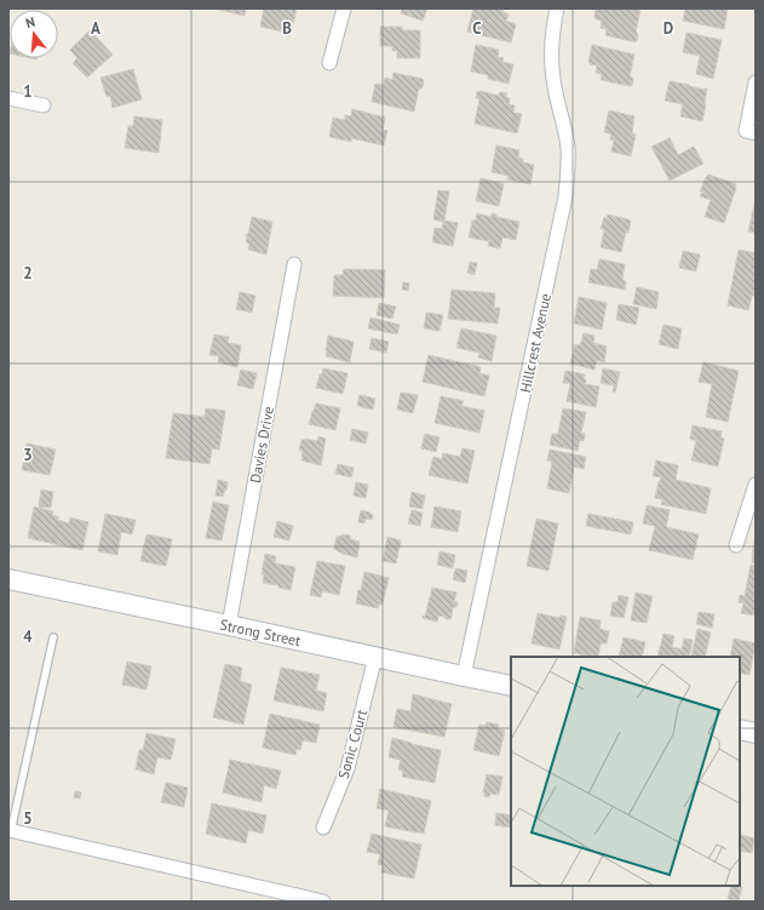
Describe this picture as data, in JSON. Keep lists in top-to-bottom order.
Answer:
{
  "streets": {
    "street": [
      "Hillcrest Avenue",
      "Davies Drive",
      "Strong Street",
      "Sonic Court"
    ]
  },
  "crossings": [
    ["Hillcrest Avenue", "Strong Street"],
    ["Davies Drive", "Strong Street"],
    ["Strong Street", "Sonic Court"]
  ],
  "north": "top",
  "grid": {
    "columns": [
      "A",
      "B",
      "C",
      "D"
    ],
    "rows": [
      "1",
      "2",
      "3",
      "4",
      "5"
    ]
  }
}
